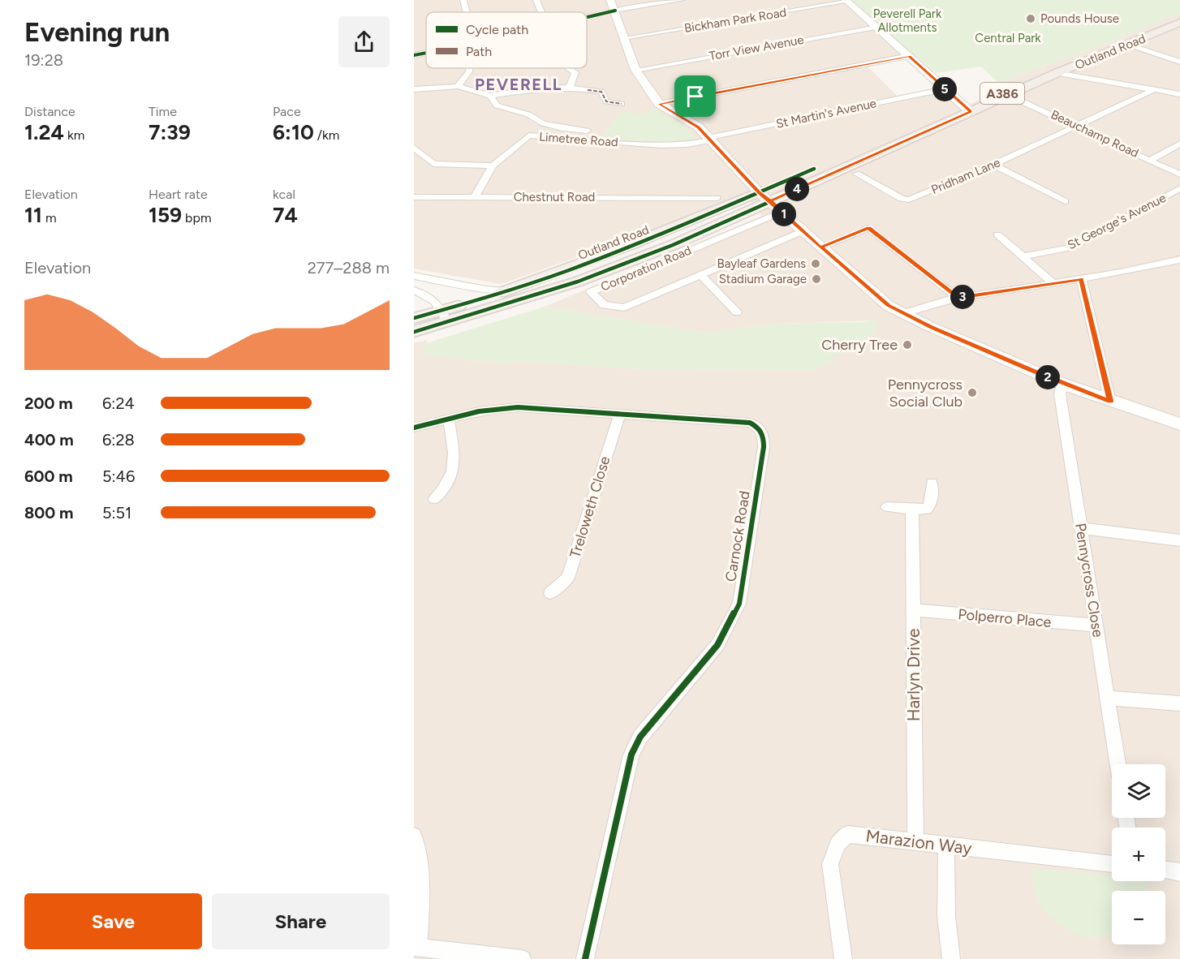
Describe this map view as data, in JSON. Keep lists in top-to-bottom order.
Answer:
{
  "streets": {
    "main road": ["Outland Road", "A386"],
    "street": [
      "Bickham Park Road",
      "Torr View Avenue",
      "St Martin's Avenue",
      "Beauchamp Road",
      "Limetree Road",
      "Pridham Lane",
      "Chestnut Road",
      "St George's Avenue",
      "Corporation Road",
      "Treloweth Close",
      "Carnock Road",
      "Pennycross Close",
      "Polperro Place",
      "Harlyn Drive",
      "Marazion Way"
    ]
  },
  "crossings": [
    ["Outland Road", "Beauchamp Road"],
    ["St Martin's Avenue", "Limetree Road"],
    ["Beauchamp Road", "Pridham Lane"],
    ["Limetree Road", "Chestnut Road"],
    ["Treloweth Close", "Carnock Road"],
    ["Pennycross Close", "Polperro Place"],
    ["Polperro Place", "Harlyn Drive"],
    ["Harlyn Drive", "Marazion Way"]
  ],
  "districts": ["PEVERELL"],
  "parks": ["Peverell Park Allotments", "Central Park"],
  "places": [
    "Pounds House",
    "Bayleaf Gardens",
    "Stadium Garage",
    "Cherry Tree",
    "Pennycross Social Club"
  ],
  "legend": ["Cycle path", "Path"],
  "page": {
    "heading": ["Evening run", "19:28"],
    "pins": [
      "5",
      "4",
      "1",
      "3",
      "2"
    ],
    "stats": [
      ["Distance", "1.24 km"],
      ["Time", "7:39"],
      ["Pace", "6:10 /km"],
      ["Elevation", "11 m"],
      ["Heart rate", "159 bpm"],
      ["kcal", "74"]
    ],
    "chart": ["Elevation", "277–288 m"],
    "list": [
      {
        "name": "200 m",
        "note": "6:24"
      },
      {
        "name": "400 m",
        "note": "6:28"
      },
      {
        "name": "600 m",
        "note": "5:46"
      },
      {
        "name": "800 m",
        "note": "5:51"
      }
    ],
    "map_buttons": ["+", "−"],
    "buttons": ["Save", "Share"]
  }
}
